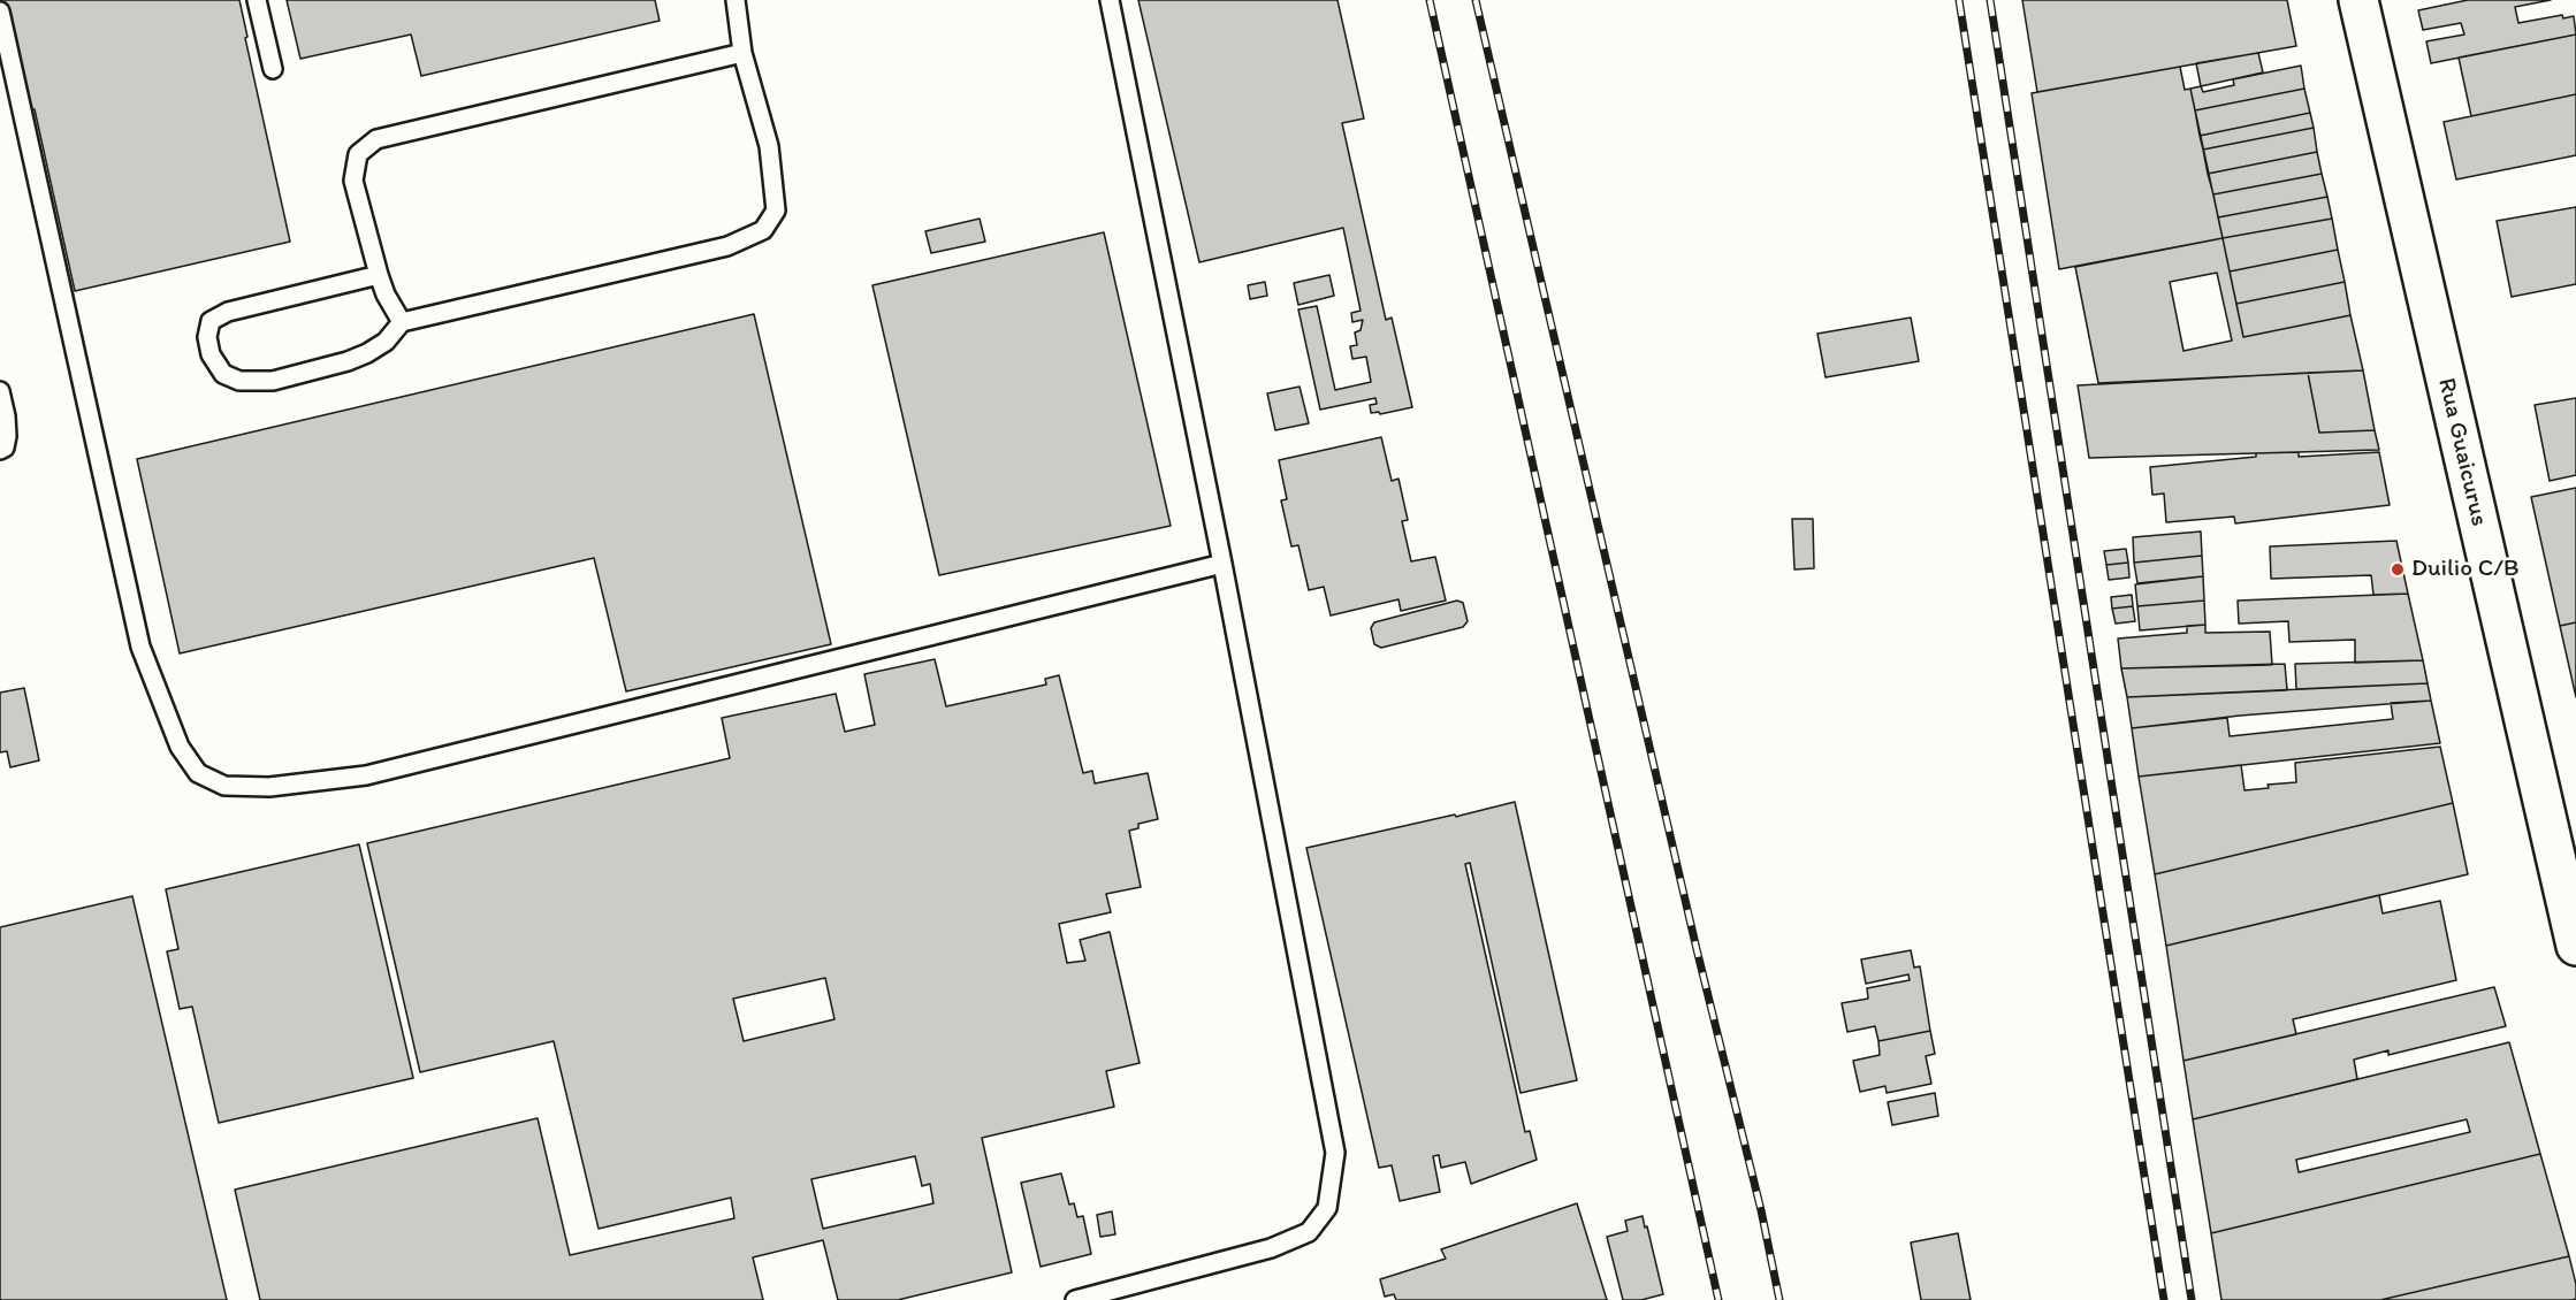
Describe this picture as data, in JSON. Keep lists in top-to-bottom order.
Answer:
{
  "streets": {
    "main road": ["Rua Guaicurus"]
  },
  "places": ["Duilio C/B"]
}
